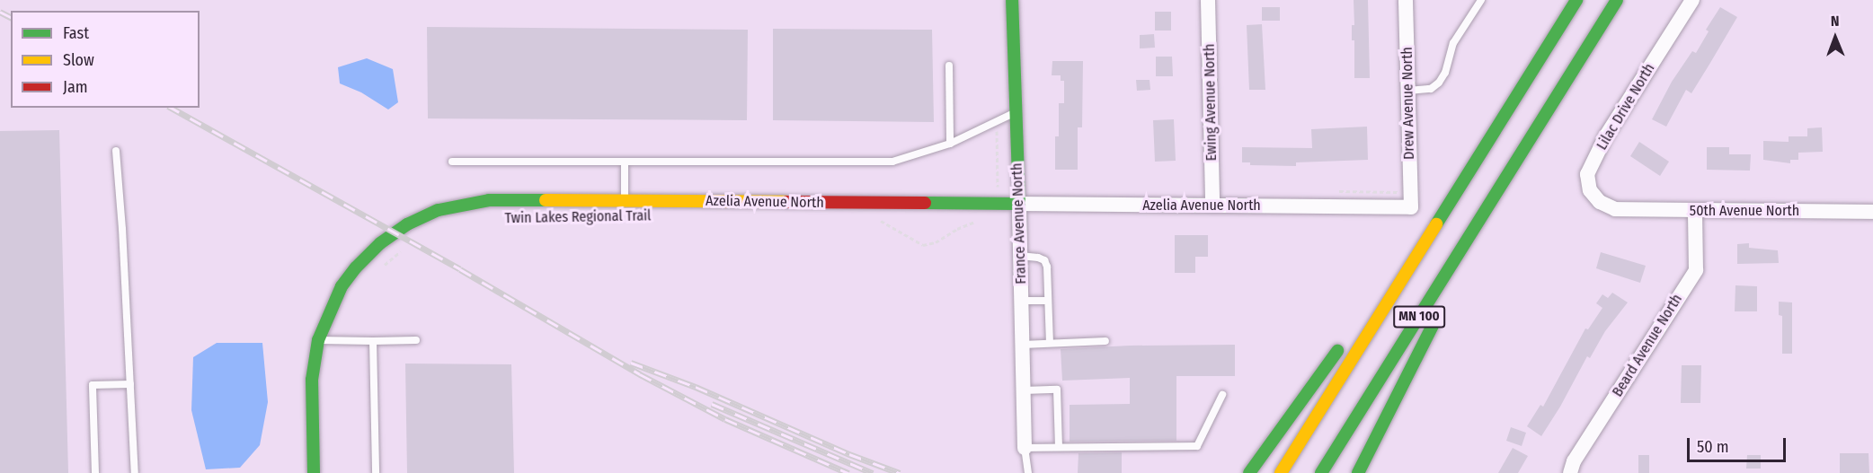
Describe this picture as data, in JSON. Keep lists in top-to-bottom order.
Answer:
{
  "streets": {
    "main road": ["Azelia Avenue North", "France Avenue North", "MN 100"],
    "street": [
      "Ewing Avenue North",
      "Drew Avenue North",
      "Lilac Drive North",
      "50th Avenue North",
      "Beard Avenue North"
    ],
    "path": ["Twin Lakes Regional Trail"]
  },
  "crossings": [
    ["Ewing Avenue North", "Azelia Avenue North"],
    ["Drew Avenue North", "Azelia Avenue North"],
    ["Lilac Drive North", "50th Avenue North"],
    ["Azelia Avenue North", "France Avenue North"],
    ["50th Avenue North", "Beard Avenue North"]
  ],
  "legend": ["Fast", "Slow", "Jam"],
  "scale_bar": "50 m",
  "north": "top"
}
